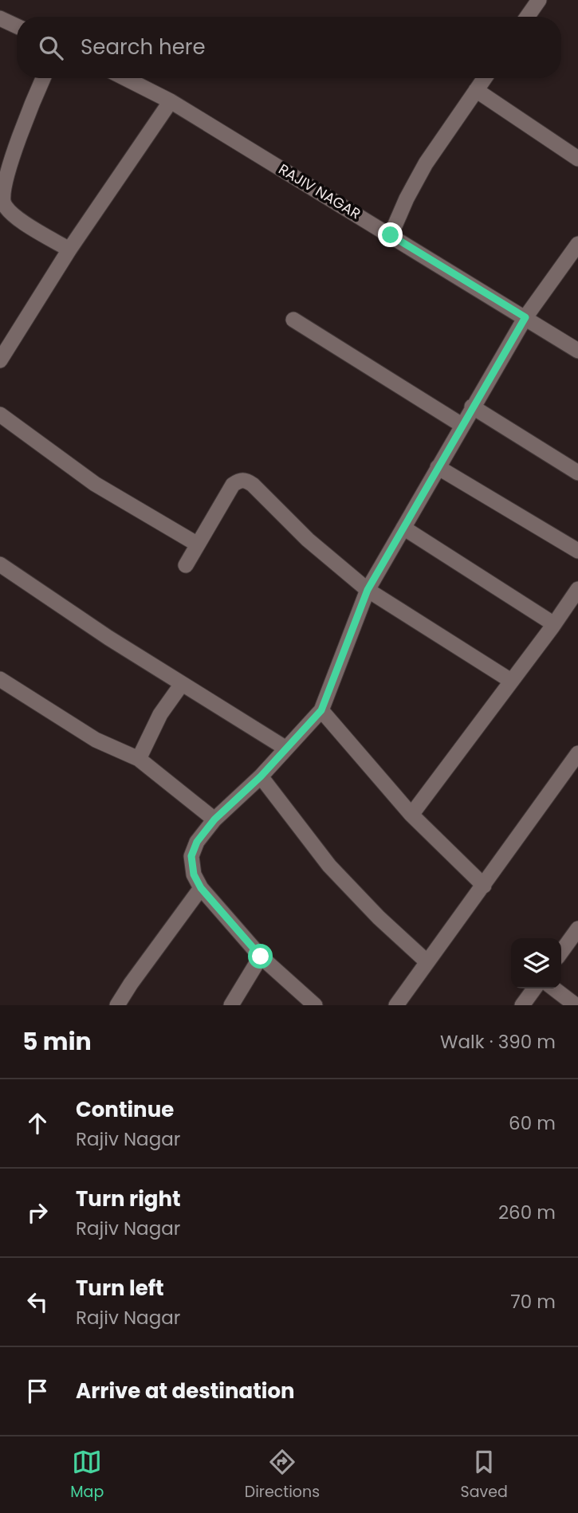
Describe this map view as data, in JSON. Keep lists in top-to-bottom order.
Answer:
{
  "streets": {
    "street": ["RAJIV NAGAR"]
  },
  "page": {
    "search": "Search here",
    "heading": ["5 min", "Walk · 390 m"],
    "list": [
      ["Continue", "Rajiv Nagar", "60 m"],
      ["Turn right", "Rajiv Nagar", "260 m"],
      ["Turn left", "Rajiv Nagar", "70 m"],
      "Arrive at destination"
    ],
    "nav": ["Map", "Directions", "Saved"]
  }
}
